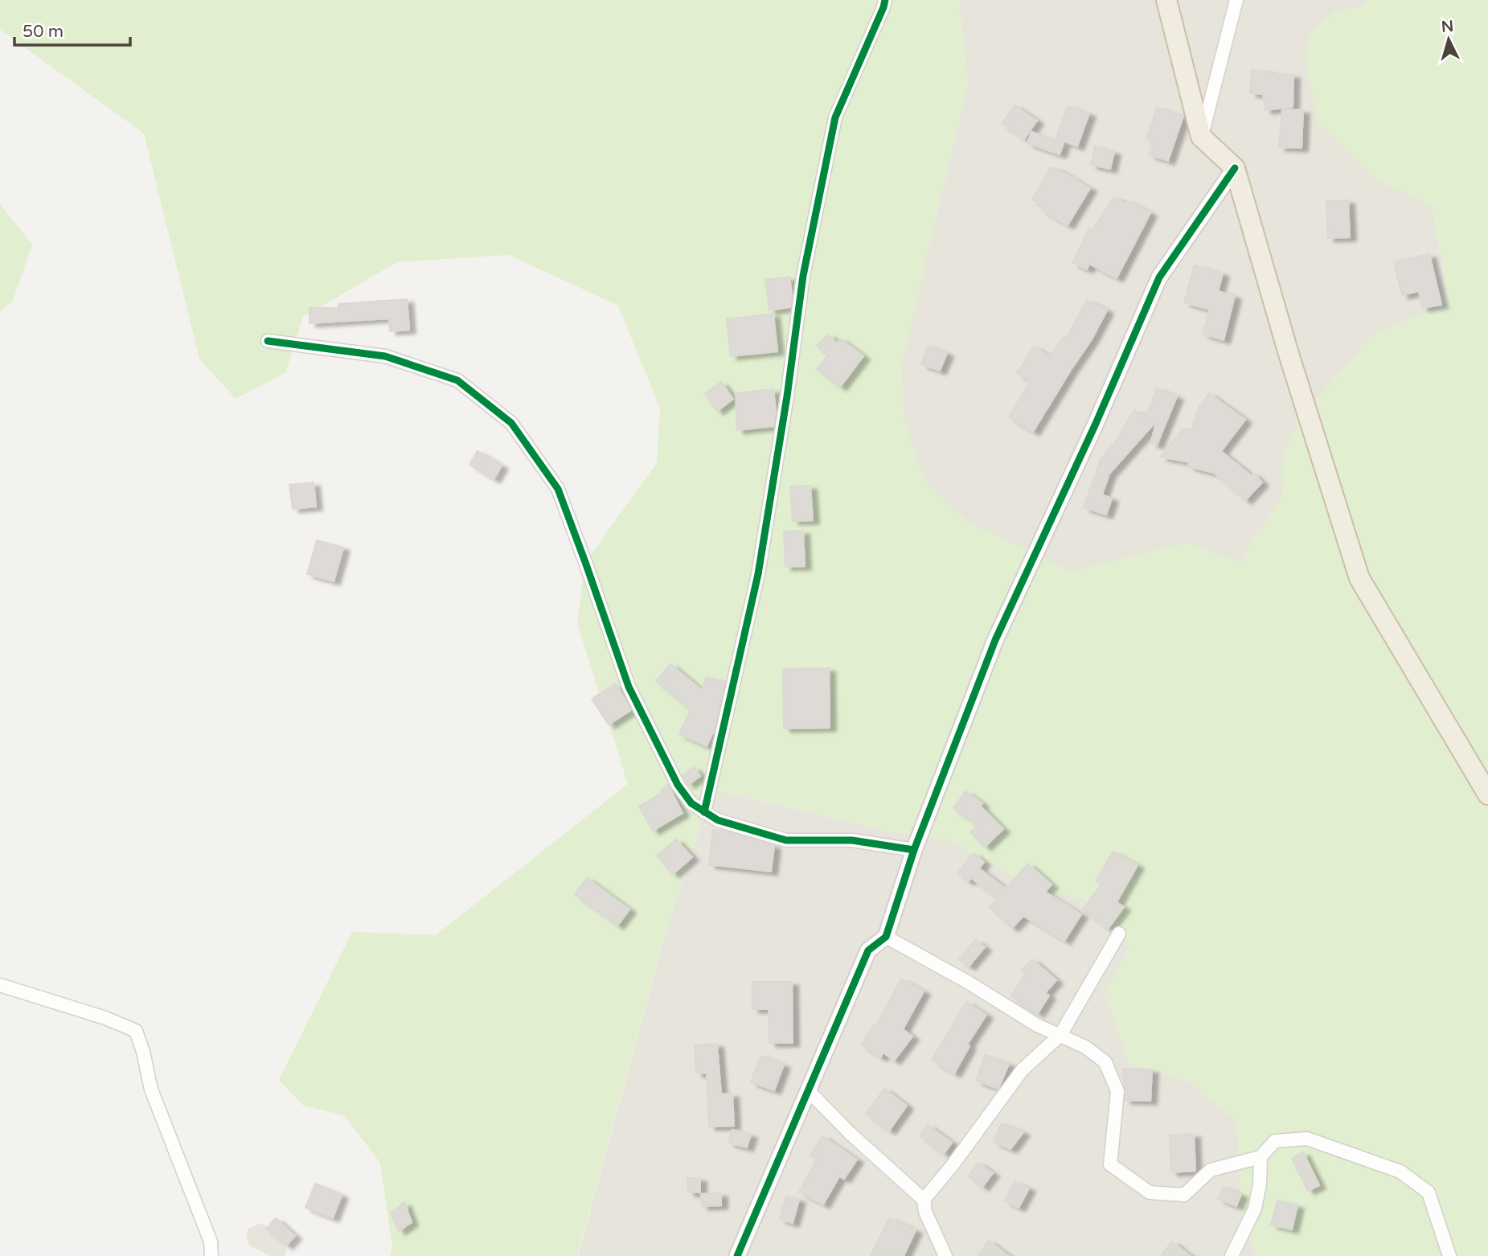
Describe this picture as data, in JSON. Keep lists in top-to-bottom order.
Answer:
{
  "scale_bar": "50 m",
  "north": "top"
}
